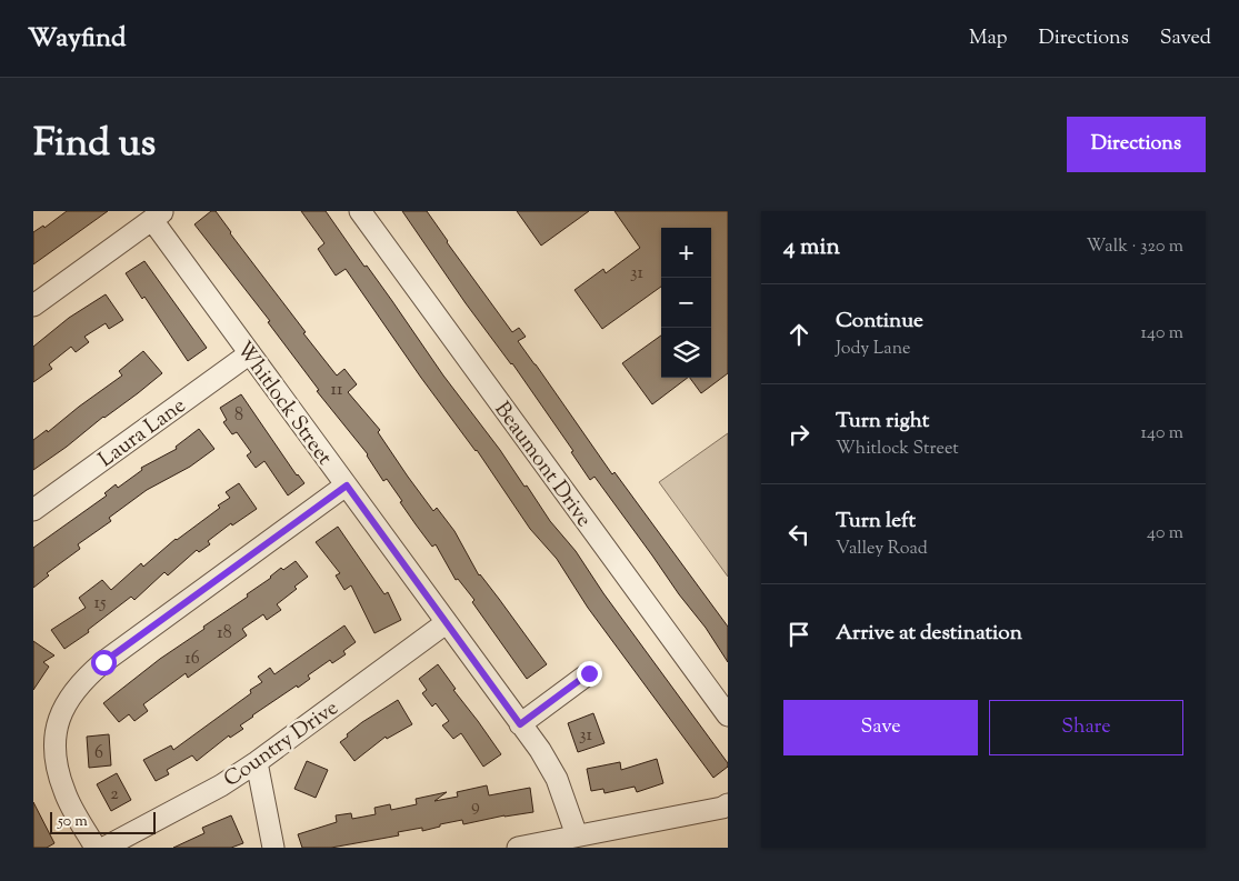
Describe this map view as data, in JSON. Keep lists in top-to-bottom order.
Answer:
{
  "streets": {
    "street": [
      "Whitlock Street",
      "Laura Lane",
      "Beaumont Drive",
      "Country Drive"
    ]
  },
  "crossings": [
    ["Whitlock Street", "Laura Lane"],
    ["Whitlock Street", "Country Drive"]
  ],
  "house_numbers": [
    "31",
    "11",
    "8",
    "15",
    "18",
    "16",
    "31",
    "6",
    "2",
    "9"
  ],
  "scale_bar": "50 m",
  "page": {
    "header": "Wayfind",
    "nav": ["Map", "Directions", "Saved"],
    "title": "Find us",
    "buttons": [
      "Directions",
      ["Save", "Share"]
    ],
    "heading": ["4 min", "Walk · 320 m"],
    "map_buttons": ["+", "−"],
    "list": [
      ["Continue", "Jody Lane", "140 m"],
      ["Turn right", "Whitlock Street", "140 m"],
      ["Turn left", "Valley Road", "40 m"],
      "Arrive at destination"
    ],
    "scale": "50 m"
  }
}
